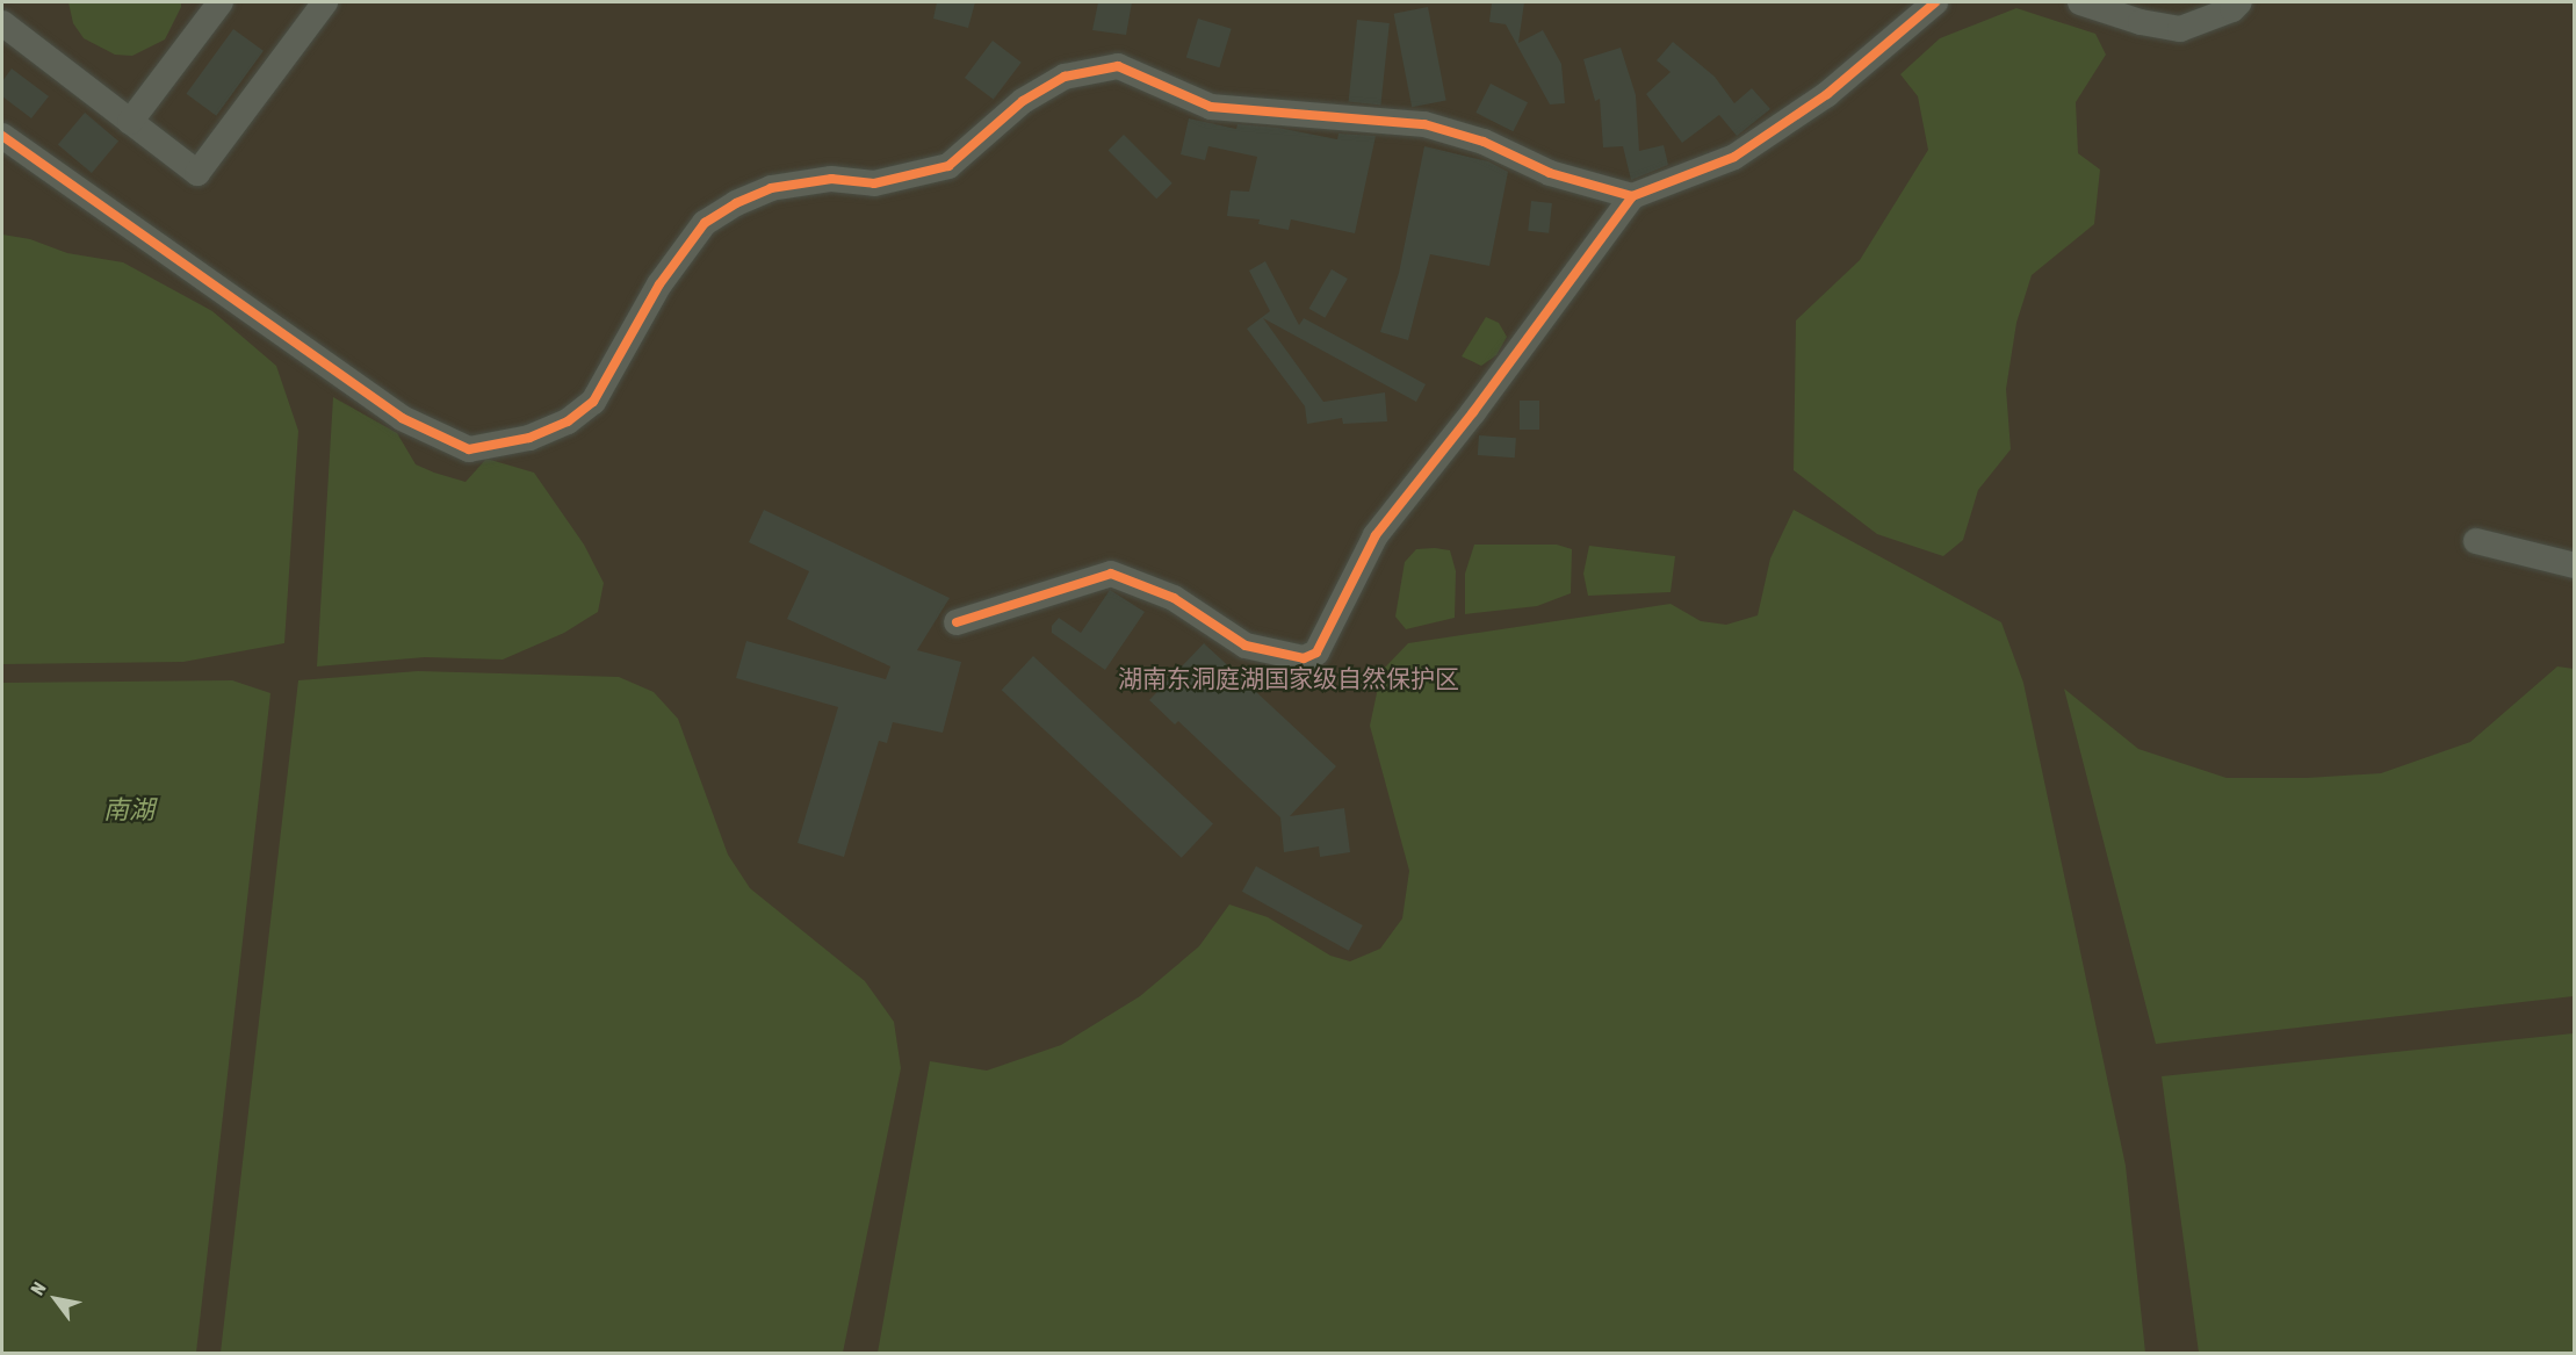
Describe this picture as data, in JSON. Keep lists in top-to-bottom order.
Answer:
{
  "water": ["南湖"],
  "parks": ["湖南东洞庭湖国家级自然保护区"],
  "north": "top left"
}
